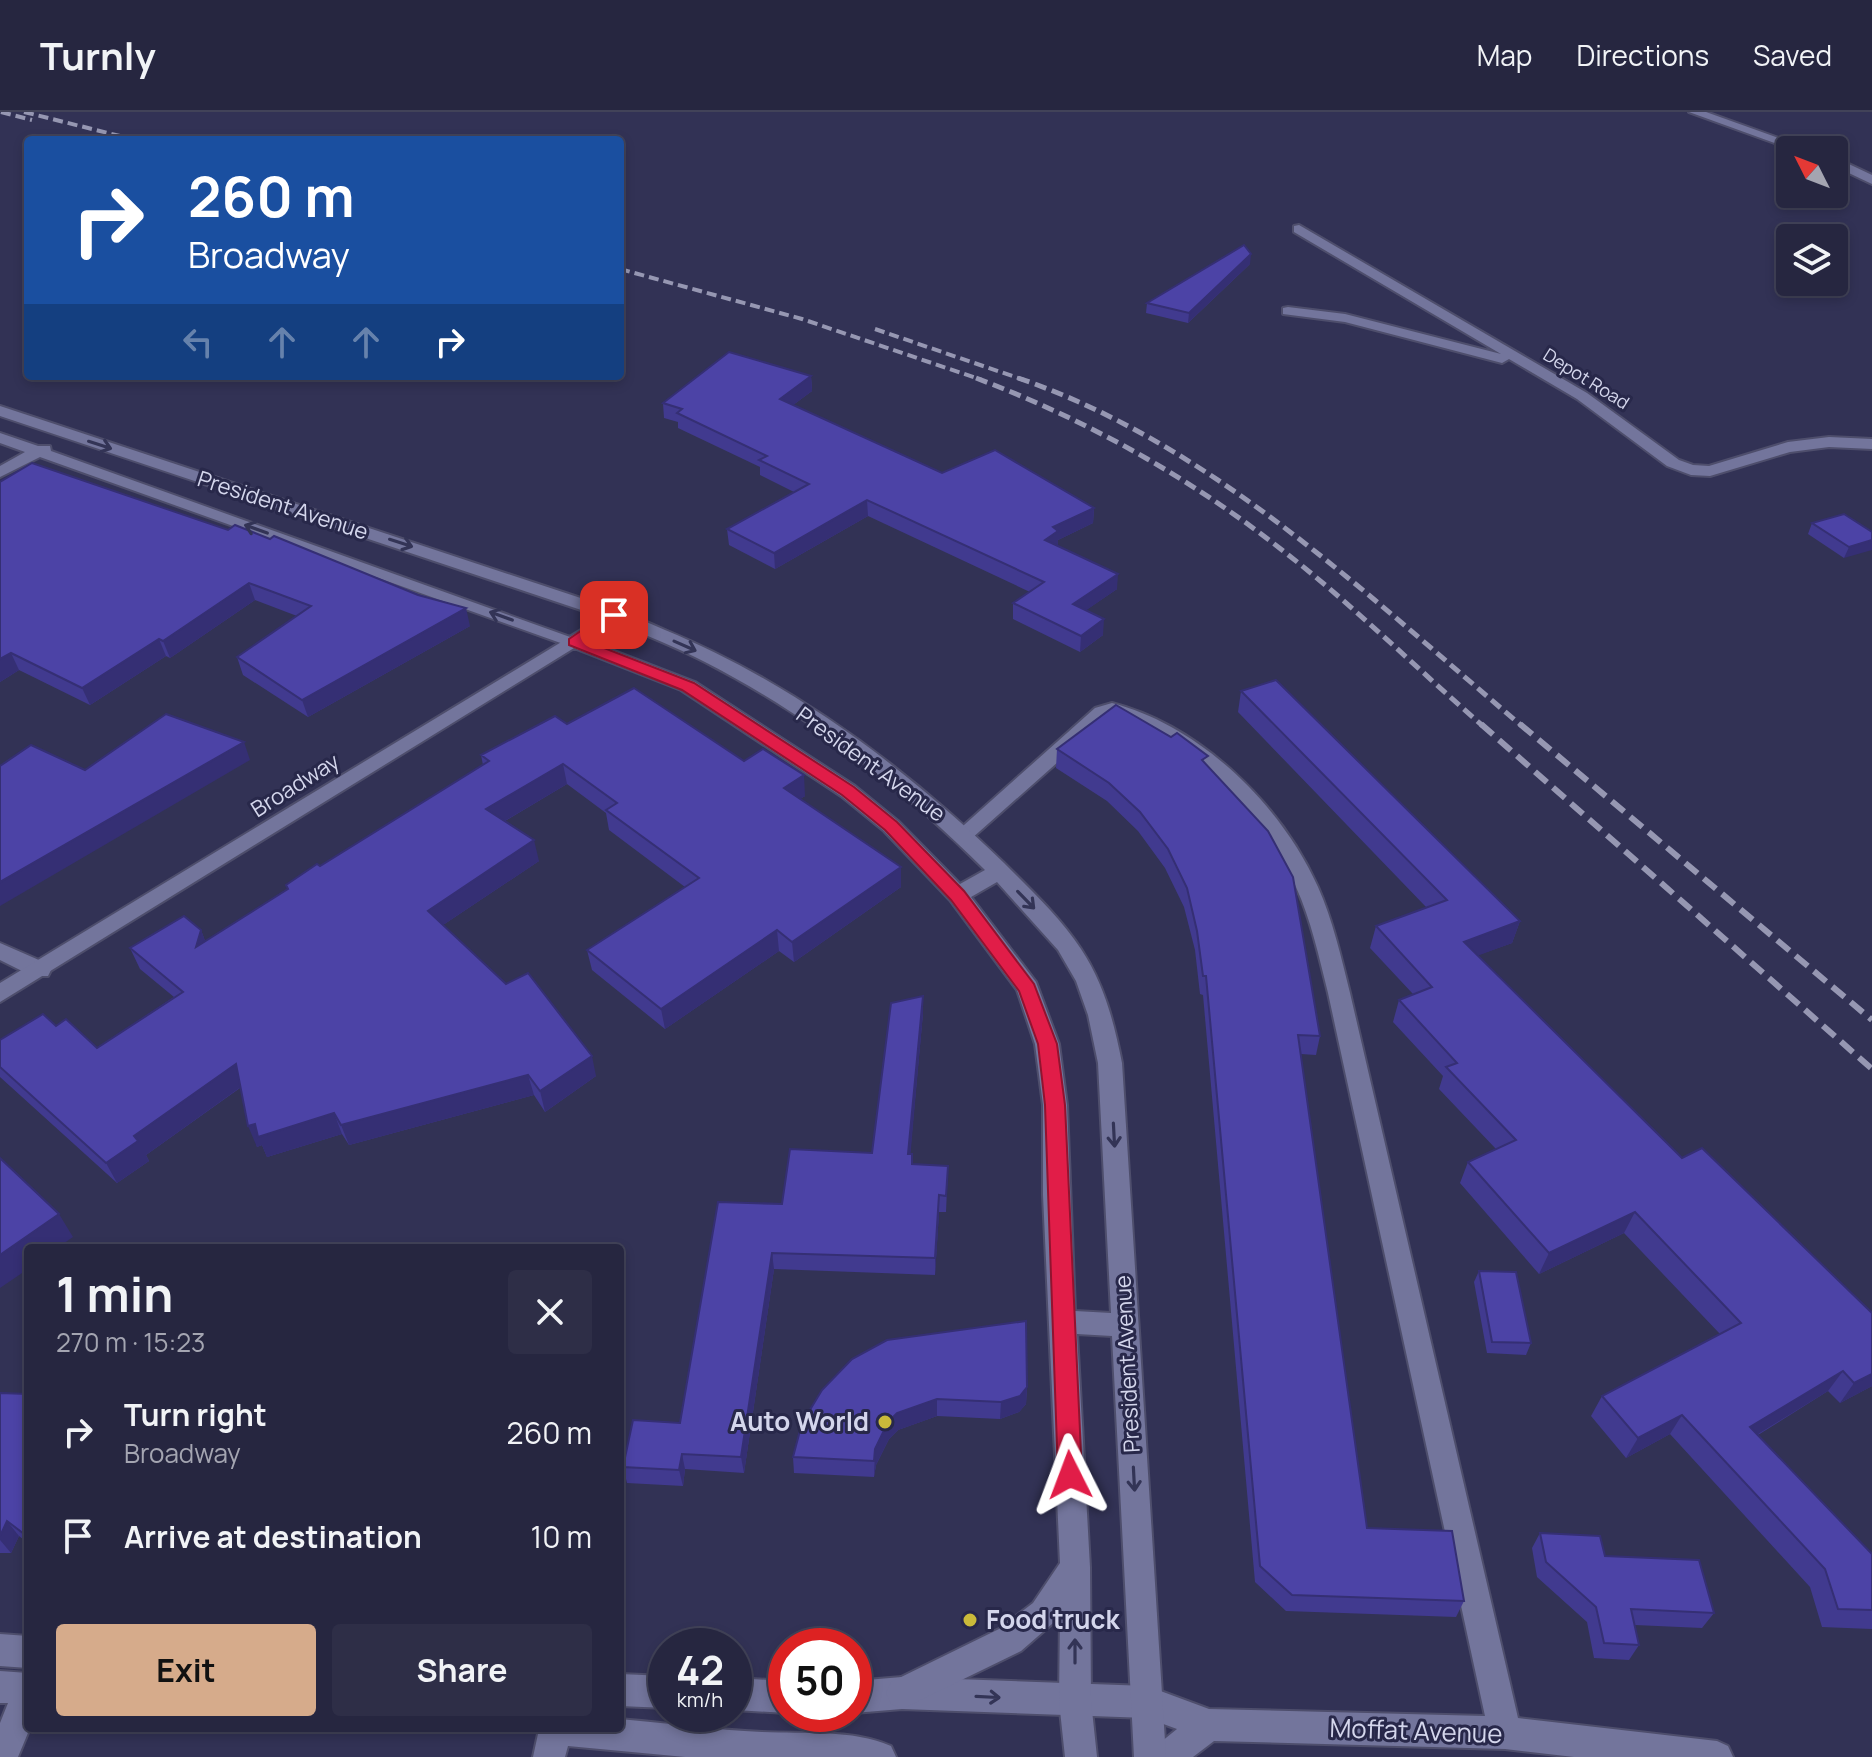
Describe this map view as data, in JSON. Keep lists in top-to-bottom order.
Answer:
{
  "streets": {
    "street": [
      "Depot Road",
      "President Avenue",
      "Broadway",
      "Moffat Avenue"
    ]
  },
  "crossings": [
    ["President Avenue", "Broadway"],
    ["President Avenue", "Moffat Avenue"]
  ],
  "places": ["Auto World", "Food truck"],
  "north": "top left",
  "page": {
    "header": "Turnly",
    "nav": ["Map", "Directions", "Saved"],
    "turn": ["260 m", "Broadway"],
    "heading": ["1 min", "270 m · 15:23"],
    "list": [
      {
        "name": "Turn right",
        "note": "Broadway",
        "value": "260 m"
      },
      {
        "name": "Arrive at destination",
        "value": "10 m"
      }
    ],
    "buttons": ["Exit", "Share"],
    "speed": "42 km/h",
    "limit": "50"
  }
}
